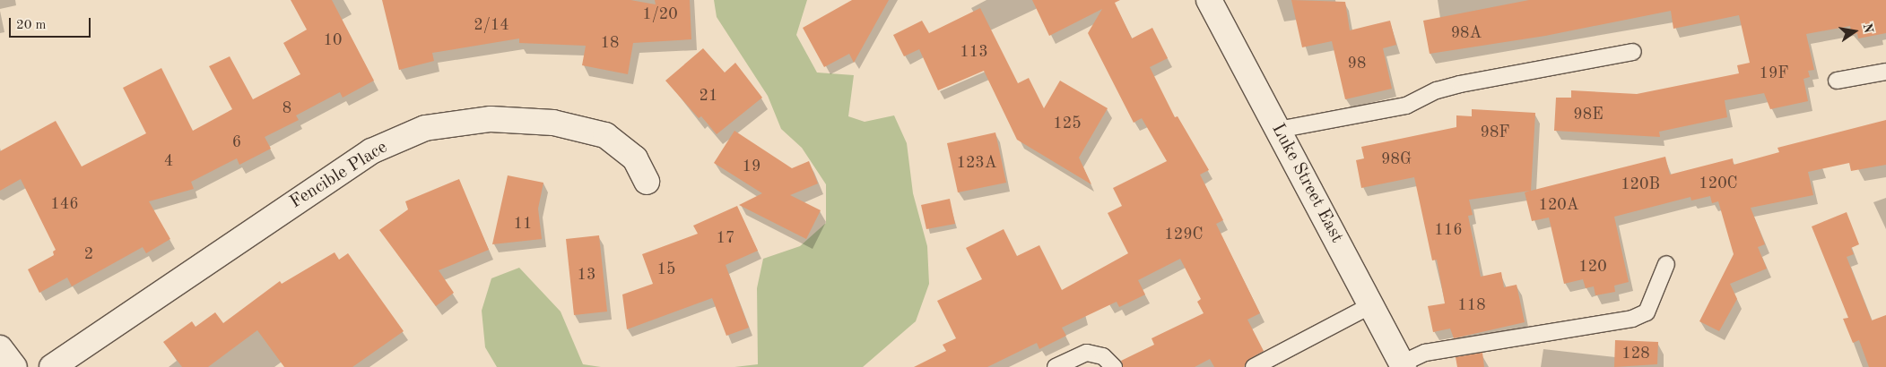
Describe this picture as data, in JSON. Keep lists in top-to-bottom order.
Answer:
{
  "streets": {
    "street": ["Fencible Place", "Luke Street East"]
  },
  "house_numbers": [
    "1/20",
    "2/14",
    "98A",
    "10",
    "18",
    "113",
    "98",
    "19F",
    "21",
    "8",
    "98E",
    "125",
    "98F",
    "6",
    "98G",
    "4",
    "123A",
    "19",
    "120C",
    "120B",
    "146",
    "120A",
    "11",
    "116",
    "129C",
    "17",
    "2",
    "120",
    "15",
    "13",
    "118",
    "128"
  ],
  "scale_bar": "20 m",
  "north": "right"
}
